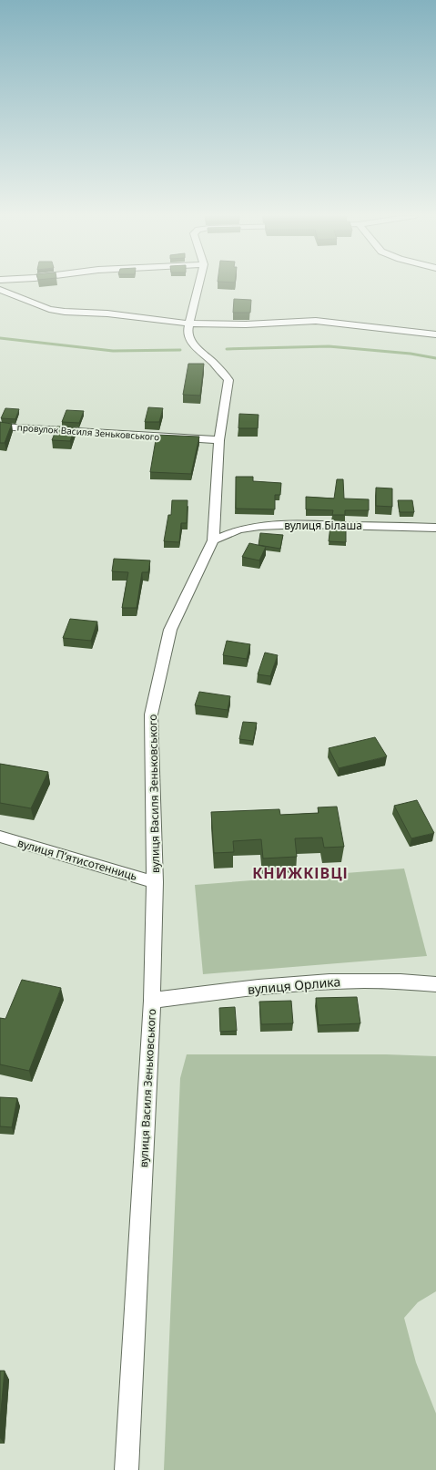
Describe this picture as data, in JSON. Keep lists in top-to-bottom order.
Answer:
{
  "streets": {
    "street": [
      "провулок Василя Зеньковського",
      "вулиця Білаша",
      "вулиця Василя Зеньковського",
      "вулиця Пʼятисотенниць",
      "вулиця Орлика"
    ]
  },
  "crossings": [
    ["провулок Василя Зеньковського", "вулиця Василя Зеньковського"],
    ["вулиця Білаша", "вулиця Василя Зеньковського"],
    ["вулиця Василя Зеньковського", "вулиця Пʼятисотенниць"],
    ["вулиця Василя Зеньковського", "вулиця Орлика"]
  ],
  "districts": ["КНИЖКІВЦІ"]
}
